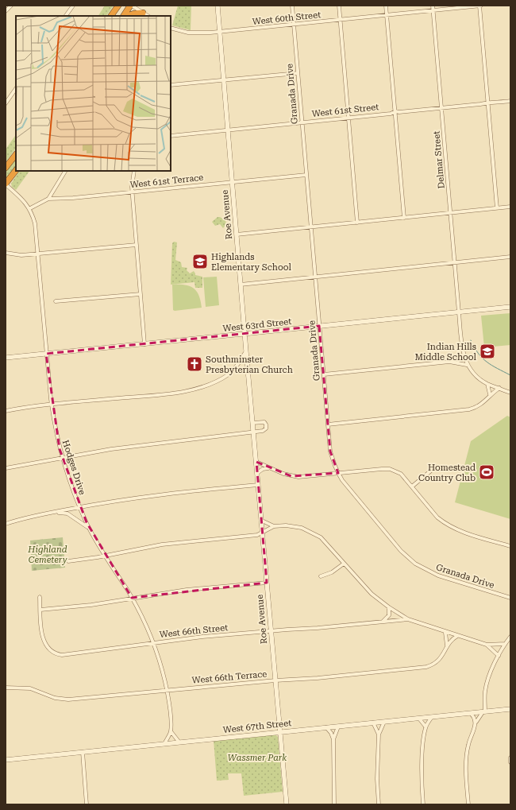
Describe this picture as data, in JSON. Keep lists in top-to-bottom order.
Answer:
{
  "streets": {
    "main road": ["Roe Avenue", "West 63rd Street", "West 67th Street"],
    "street": [
      "West 60th Street",
      "Granada Drive",
      "West 61st Street",
      "Delmar Street",
      "West 61st Terrace",
      "Hodges Drive",
      "West 66th Street",
      "West 66th Terrace"
    ]
  },
  "crossings": [
    ["West 60th Street", "Granada Drive"],
    ["West 60th Street", "Delmar Street"],
    ["West 60th Street", "Roe Avenue"],
    ["Granada Drive", "West 61st Street"],
    ["Granada Drive", "West 61st Terrace"],
    ["Granada Drive", "West 63rd Street"],
    ["West 61st Street", "Delmar Street"],
    ["West 61st Street", "Roe Avenue"],
    ["Delmar Street", "West 63rd Street"],
    ["West 61st Terrace", "Roe Avenue"],
    ["West 61st Terrace", "Hodges Drive"],
    ["Roe Avenue", "West 63rd Street"],
    ["Roe Avenue", "West 66th Street"],
    ["Roe Avenue", "West 66th Terrace"],
    ["Roe Avenue", "West 67th Street"],
    ["West 63rd Street", "Hodges Drive"],
    ["Hodges Drive", "West 66th Street"],
    ["Hodges Drive", "West 66th Terrace"],
    ["West 66th Street", "West 66th Terrace"]
  ],
  "parks": ["Highland Cemetery", "Wassmer Park"],
  "places": {
    "school or university": ["Highlands Elementary School", "Indian Hills Middle School"],
    "church": ["Southminster Presbyterian Church"],
    "sports": ["Homestead Country Club"]
  }
}
